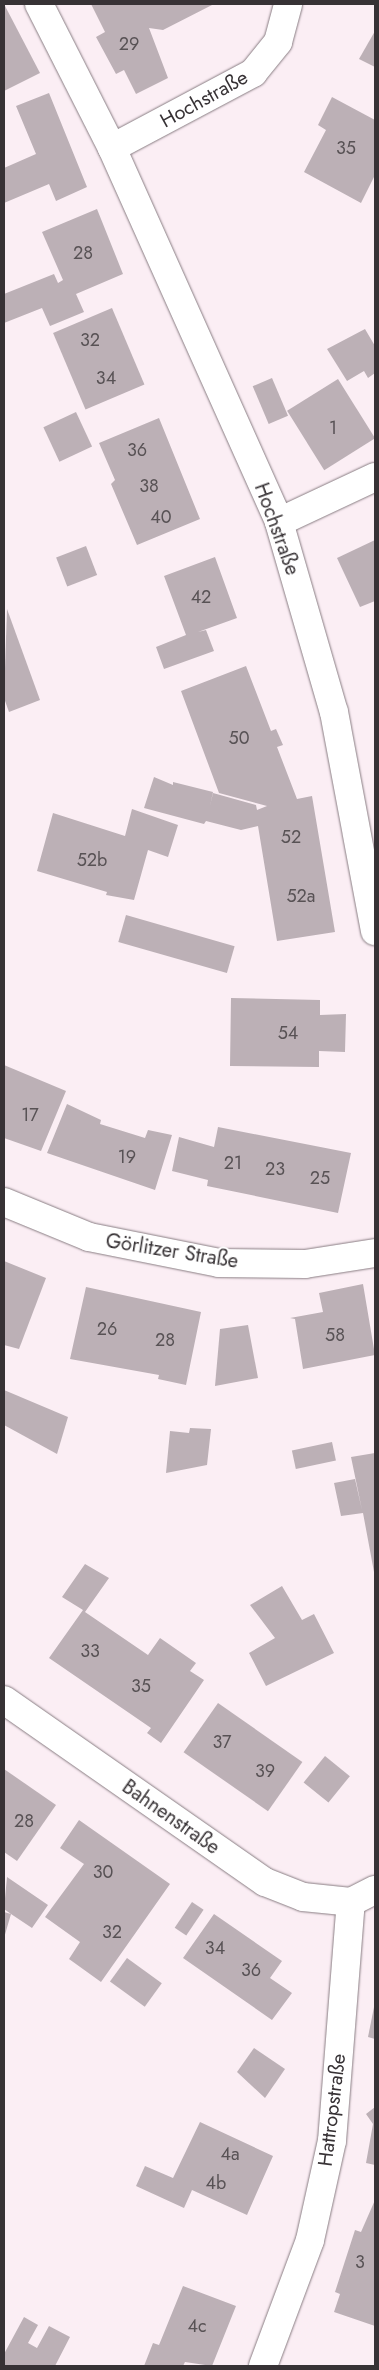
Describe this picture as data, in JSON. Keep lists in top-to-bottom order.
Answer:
{
  "streets": {
    "street": [
      "Hochstraße",
      "Görlitzer Straße",
      "Bahnenstraße",
      "Hattropstraße"
    ]
  },
  "crossings": [
    ["Bahnenstraße", "Hattropstraße"]
  ],
  "house_numbers": [
    "29",
    "35",
    "28",
    "32",
    "34",
    "1",
    "36",
    "38",
    "40",
    "42",
    "50",
    "52",
    "52b",
    "52a",
    "54",
    "17",
    "19",
    "21",
    "23",
    "25",
    "26",
    "58",
    "28",
    "33",
    "35",
    "37",
    "39",
    "28",
    "30",
    "32",
    "34",
    "36",
    "4a",
    "4b",
    "3",
    "4c"
  ]
}
